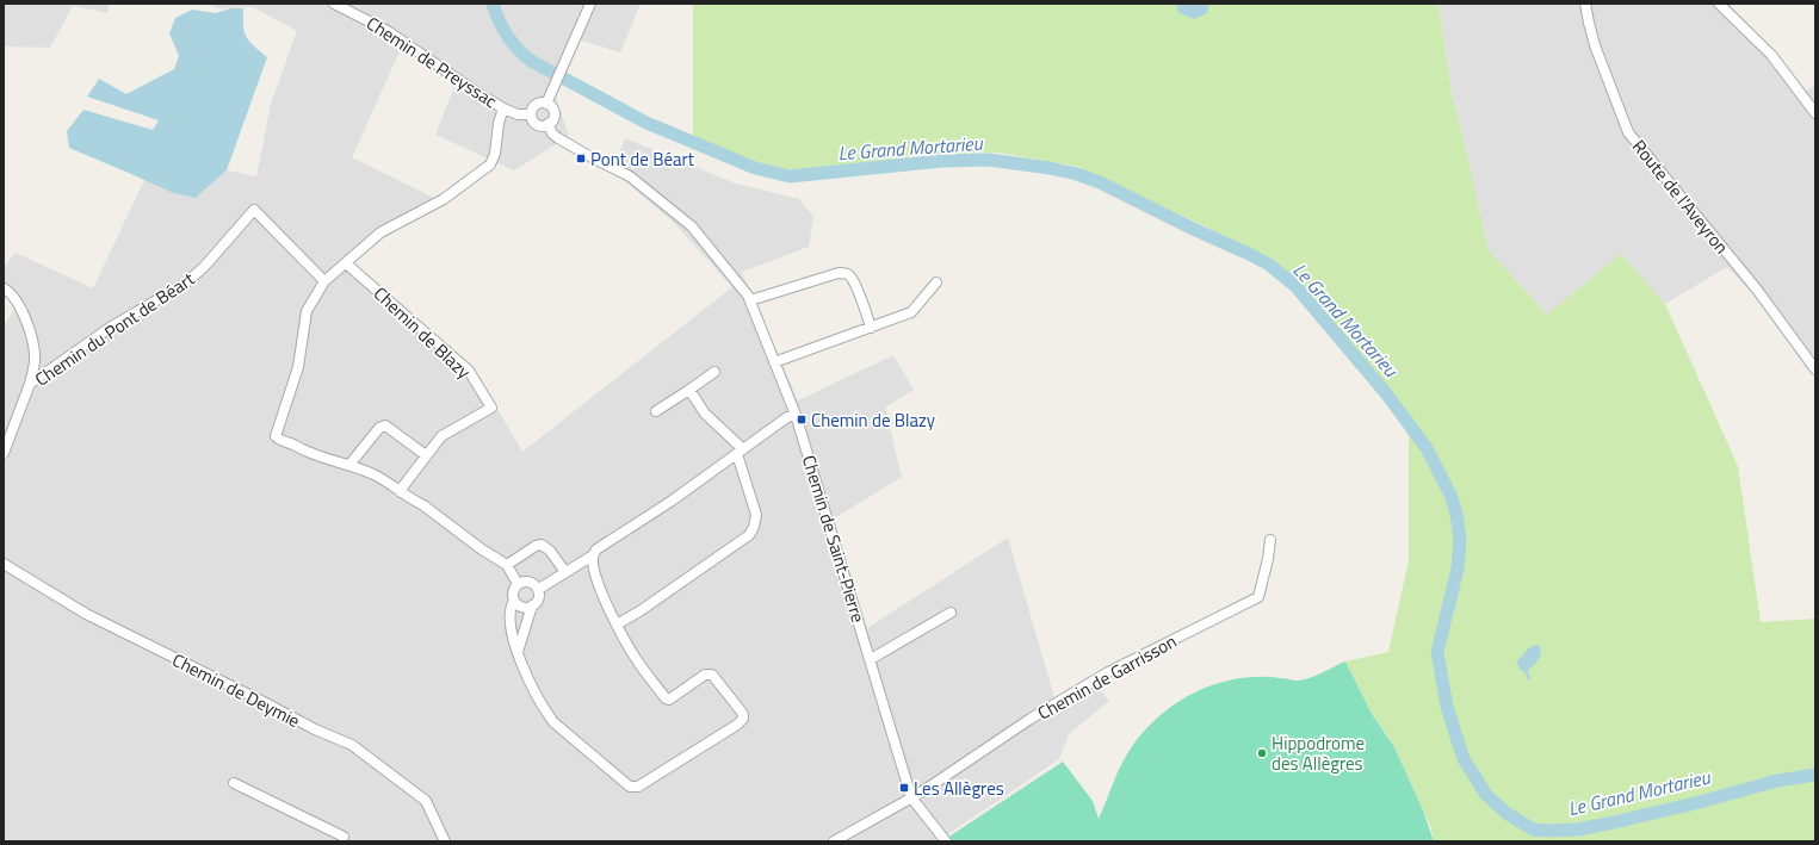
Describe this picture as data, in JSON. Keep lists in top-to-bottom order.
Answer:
{
  "streets": {
    "street": [
      "Chemin de Preyssac",
      "Route de l'Aveyron",
      "Chemin du Pont de Béart",
      "Chemin de Blazy",
      "Chemin de Saint-Pierre",
      "Chemin de Garrisson",
      "Chemin de Deymie"
    ]
  },
  "crossings": [
    ["Chemin de Preyssac", "Chemin de Saint-Pierre"],
    ["Chemin de Saint-Pierre", "Chemin de Garrisson"]
  ],
  "water": ["Le Grand Mortarieu"],
  "places": {
    "transit": ["Pont de Béart", "Chemin de Blazy", "Les Allègres"],
    "other": ["Hippodrome des Allègres"]
  }
}
